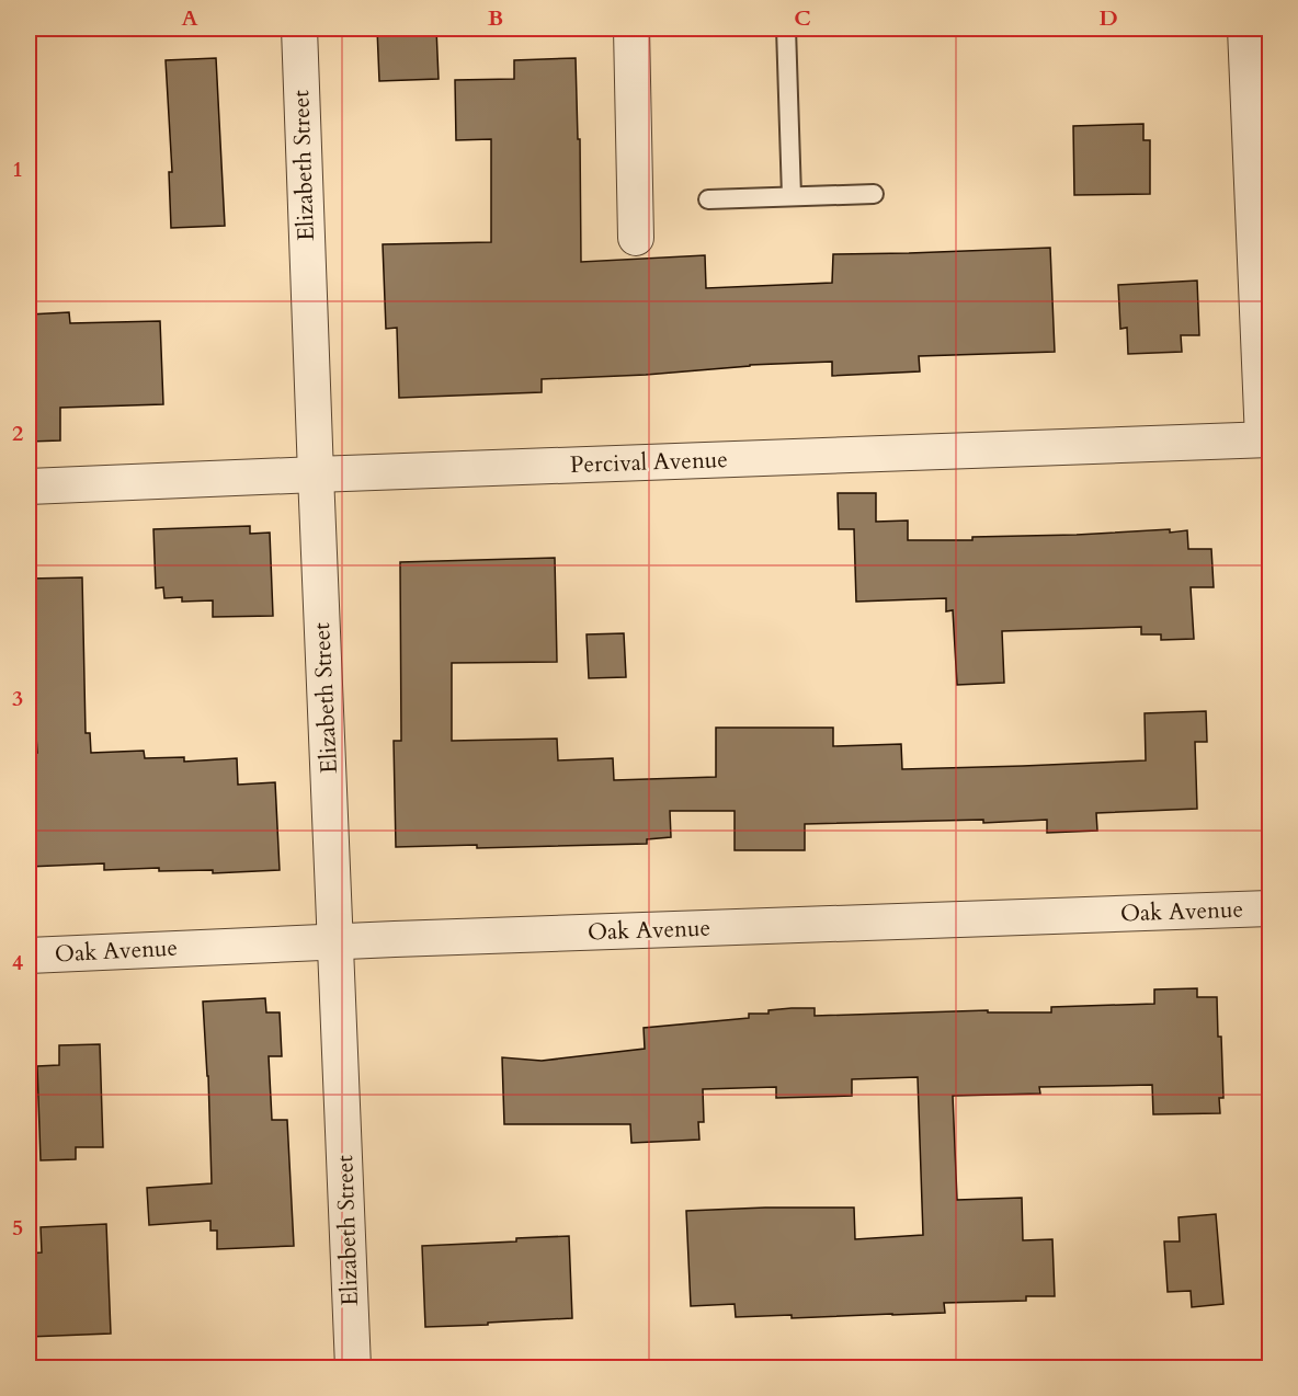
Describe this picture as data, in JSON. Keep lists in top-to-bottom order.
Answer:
{
  "streets": {
    "street": ["Elizabeth Street", "Percival Avenue", "Oak Avenue"]
  },
  "crossings": [
    ["Elizabeth Street", "Percival Avenue"],
    ["Elizabeth Street", "Oak Avenue"]
  ],
  "grid": {
    "columns": [
      "A",
      "B",
      "C",
      "D"
    ],
    "rows": [
      "1",
      "2",
      "3",
      "4",
      "5"
    ]
  }
}
